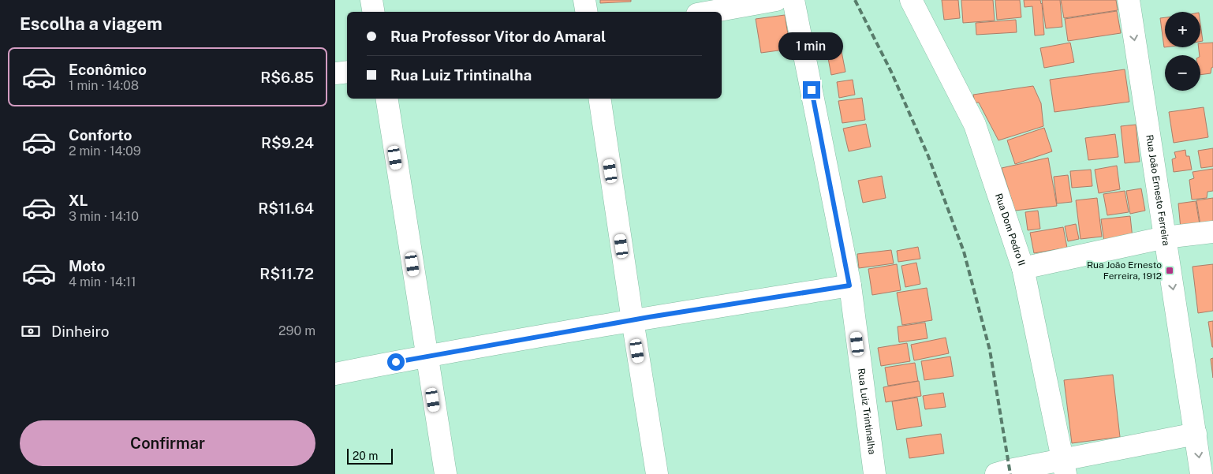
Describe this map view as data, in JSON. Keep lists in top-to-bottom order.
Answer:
{
  "streets": {
    "street": ["Rua João Ernesto Ferreira", "Rua Dom Pedro II", "Rua Luiz Trintinalha"]
  },
  "one_way": ["Rua João Ernesto Ferreira"],
  "places": {
    "transit": ["Rua João Ernesto Ferreira, 1912"]
  },
  "scale_bar": "20 m",
  "page": {
    "heading": "Escolha a viagem",
    "map_buttons": ["+", "−"],
    "banner": ["Rua Professor Vitor do Amaral", "Rua Luiz Trintinalha"],
    "bubble": "1 min",
    "list": [
      {
        "name": "Econômico",
        "note": "1 min · 14:08",
        "value": "R$6.85"
      },
      {
        "name": "Conforto",
        "note": "2 min · 14:09",
        "value": "R$9.24"
      },
      {
        "name": "XL",
        "note": "3 min · 14:10",
        "value": "R$11.64"
      },
      {
        "name": "Moto",
        "note": "4 min · 14:11",
        "value": "R$11.72"
      }
    ],
    "pay": ["Dinheiro", "290 m"],
    "buttons": "Confirmar",
    "scale": "20 m"
  }
}
